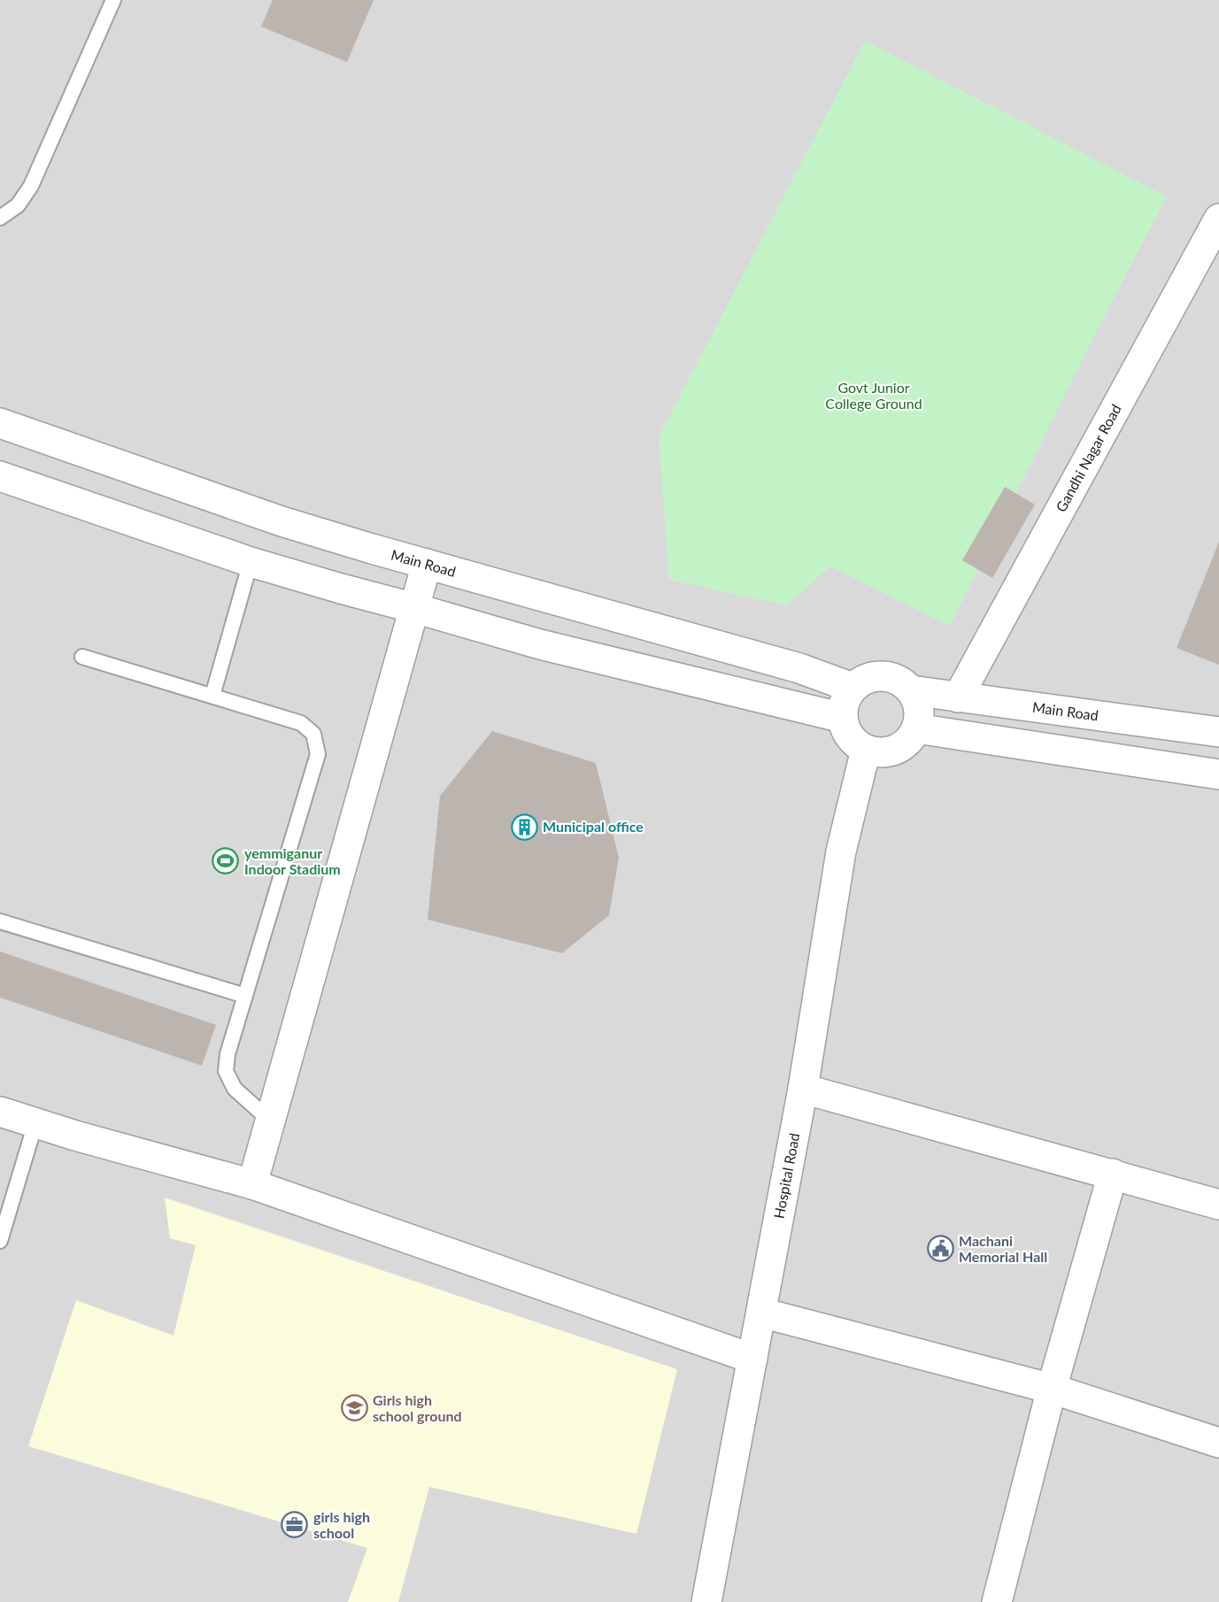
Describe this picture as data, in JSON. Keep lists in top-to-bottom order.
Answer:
{
  "streets": {
    "street": ["Gandhi Nagar Road", "Main Road", "Hospital Road"]
  },
  "crossings": [
    ["Gandhi Nagar Road", "Main Road"],
    ["Main Road", "Hospital Road"]
  ],
  "parks": ["Govt Junior College Ground"],
  "places": {
    "building": ["Municipal office"],
    "sports": ["yemmiganur Indoor Stadium"],
    "public building": ["Machani Memorial Hall"],
    "school or university": ["Girls high school ground"],
    "office": ["girls high school"]
  }
}
